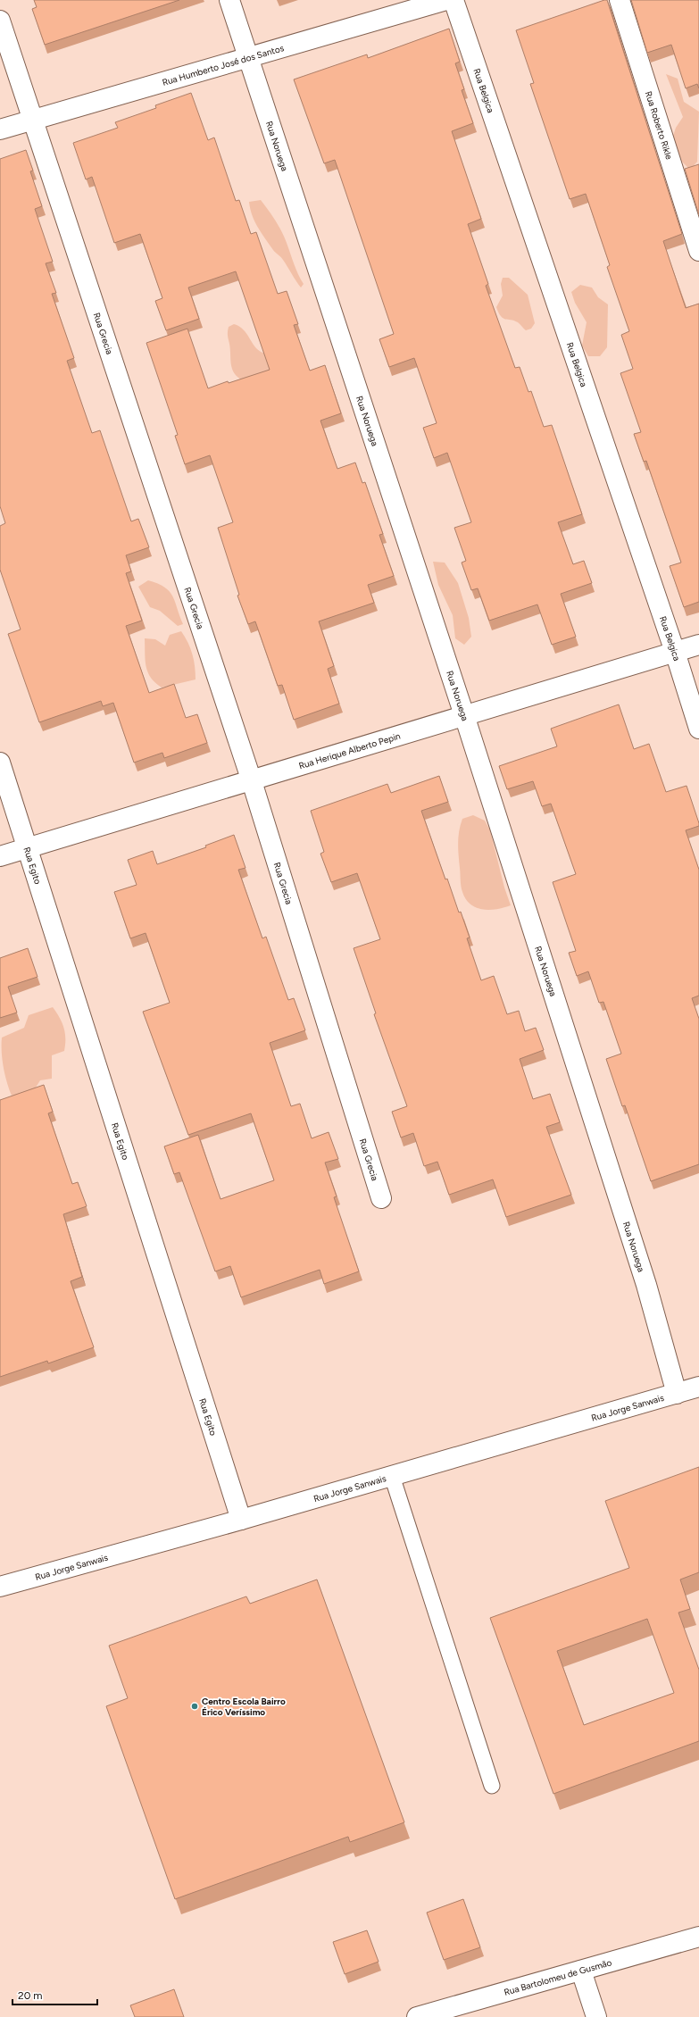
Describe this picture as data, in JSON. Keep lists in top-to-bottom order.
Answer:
{
  "streets": {
    "street": [
      "Rua Humberto José dos Santos",
      "Rua Belgica",
      "Rua Roberto Rikle",
      "Rua Noruega",
      "Rua Grecia",
      "Rua Herique Alberto Pepin",
      "Rua Egito",
      "Rua Jorge Sanwais",
      "Rua Bartolomeu de Gusmão"
    ]
  },
  "crossings": [
    ["Rua Humberto José dos Santos", "Rua Noruega"],
    ["Rua Humberto José dos Santos", "Rua Grecia"],
    ["Rua Belgica", "Rua Herique Alberto Pepin"],
    ["Rua Noruega", "Rua Herique Alberto Pepin"],
    ["Rua Noruega", "Rua Jorge Sanwais"],
    ["Rua Grecia", "Rua Herique Alberto Pepin"],
    ["Rua Herique Alberto Pepin", "Rua Egito"],
    ["Rua Egito", "Rua Jorge Sanwais"]
  ],
  "places": ["Centro Escola Bairro Érico Veríssimo"],
  "scale_bar": "20 m"
}
